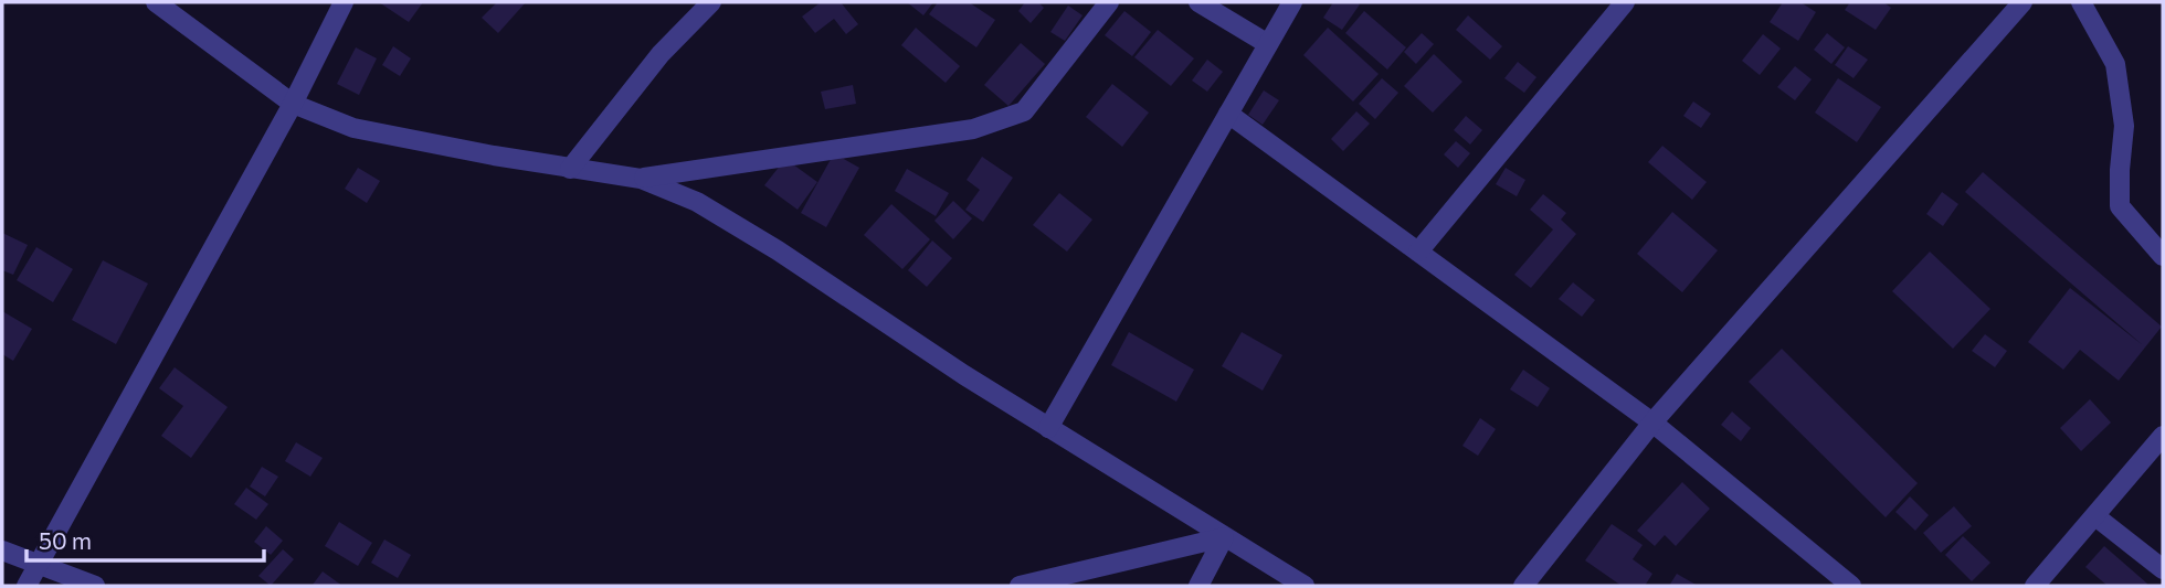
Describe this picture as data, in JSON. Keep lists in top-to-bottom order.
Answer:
{
  "scale_bar": "50 m"
}
